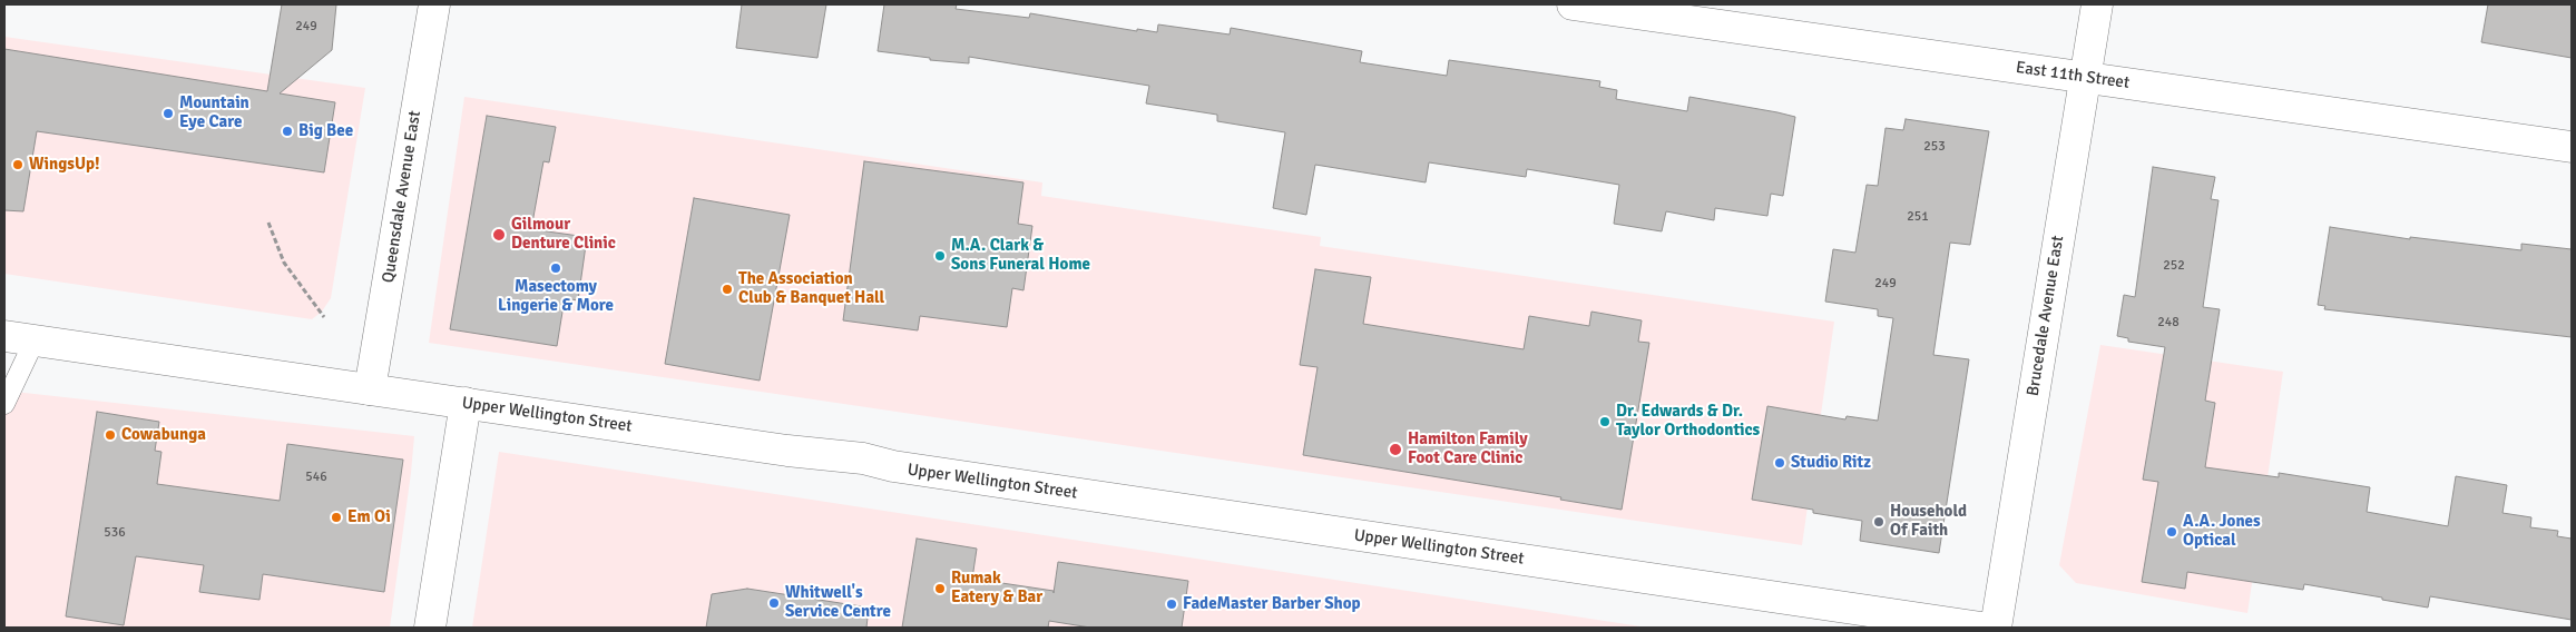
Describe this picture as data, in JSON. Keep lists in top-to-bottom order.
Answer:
{
  "streets": {
    "street": [
      "East 11th Street",
      "Queensdale Avenue East",
      "Brucedale Avenue East",
      "Upper Wellington Street"
    ]
  },
  "crossings": [
    ["East 11th Street", "Brucedale Avenue East"],
    ["Queensdale Avenue East", "Upper Wellington Street"]
  ],
  "places": [
    "Mountain Eye Care",
    "Big Bee",
    "WingsUp!",
    "Gilmour Denture Clinic",
    "M.A. Clark & Sons Funeral Home",
    "Masectomy Lingerie & More",
    "The Association Club & Banquet Hall",
    "Dr. Edwards & Dr. Taylor Orthodontics",
    "Cowabunga",
    "Hamilton Family Foot Care Clinic",
    "Studio Ritz",
    "Em Oi",
    "Household Of Faith",
    "A.A. Jones Optical",
    "Rumak Eatery & Bar",
    "Whitwell's Service Centre",
    "FadeMaster Barber Shop"
  ],
  "house_numbers": [
    "249",
    "253",
    "251",
    "252",
    "249",
    "248",
    "546",
    "536"
  ]
}
